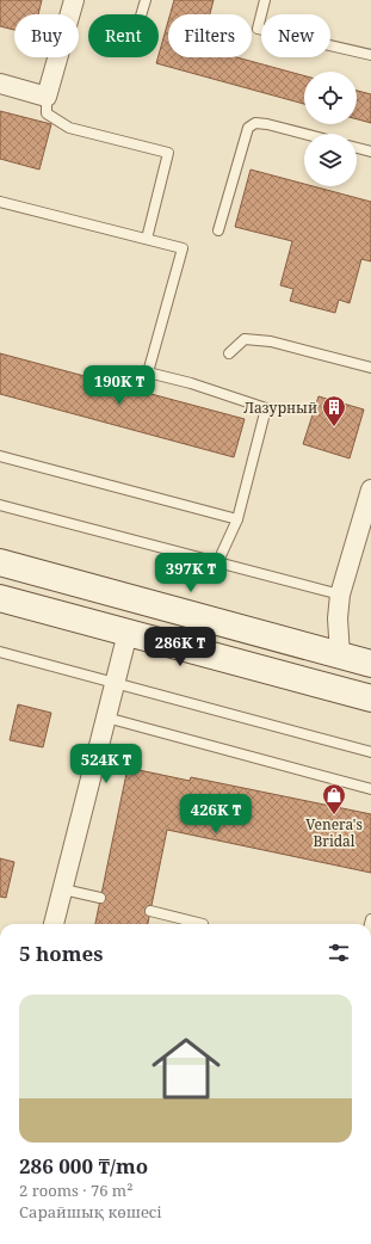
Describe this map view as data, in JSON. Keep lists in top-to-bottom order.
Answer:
{
  "places": {
    "building": ["Лазурный"],
    "shop": ["Venera's Bridal"]
  },
  "page": {
    "chip": [
      "Buy",
      "Rent",
      "Filters",
      "New"
    ],
    "price": [
      "190K ₸",
      "397K ₸",
      "286K ₸",
      "524K ₸",
      "426K ₸"
    ],
    "heading": "5 homes",
    "list": [
      {
        "name": "286 000 ₸/mo",
        "note": "2 rooms · 76 m² · Сарайшық көшесі"
      }
    ]
  }
}
